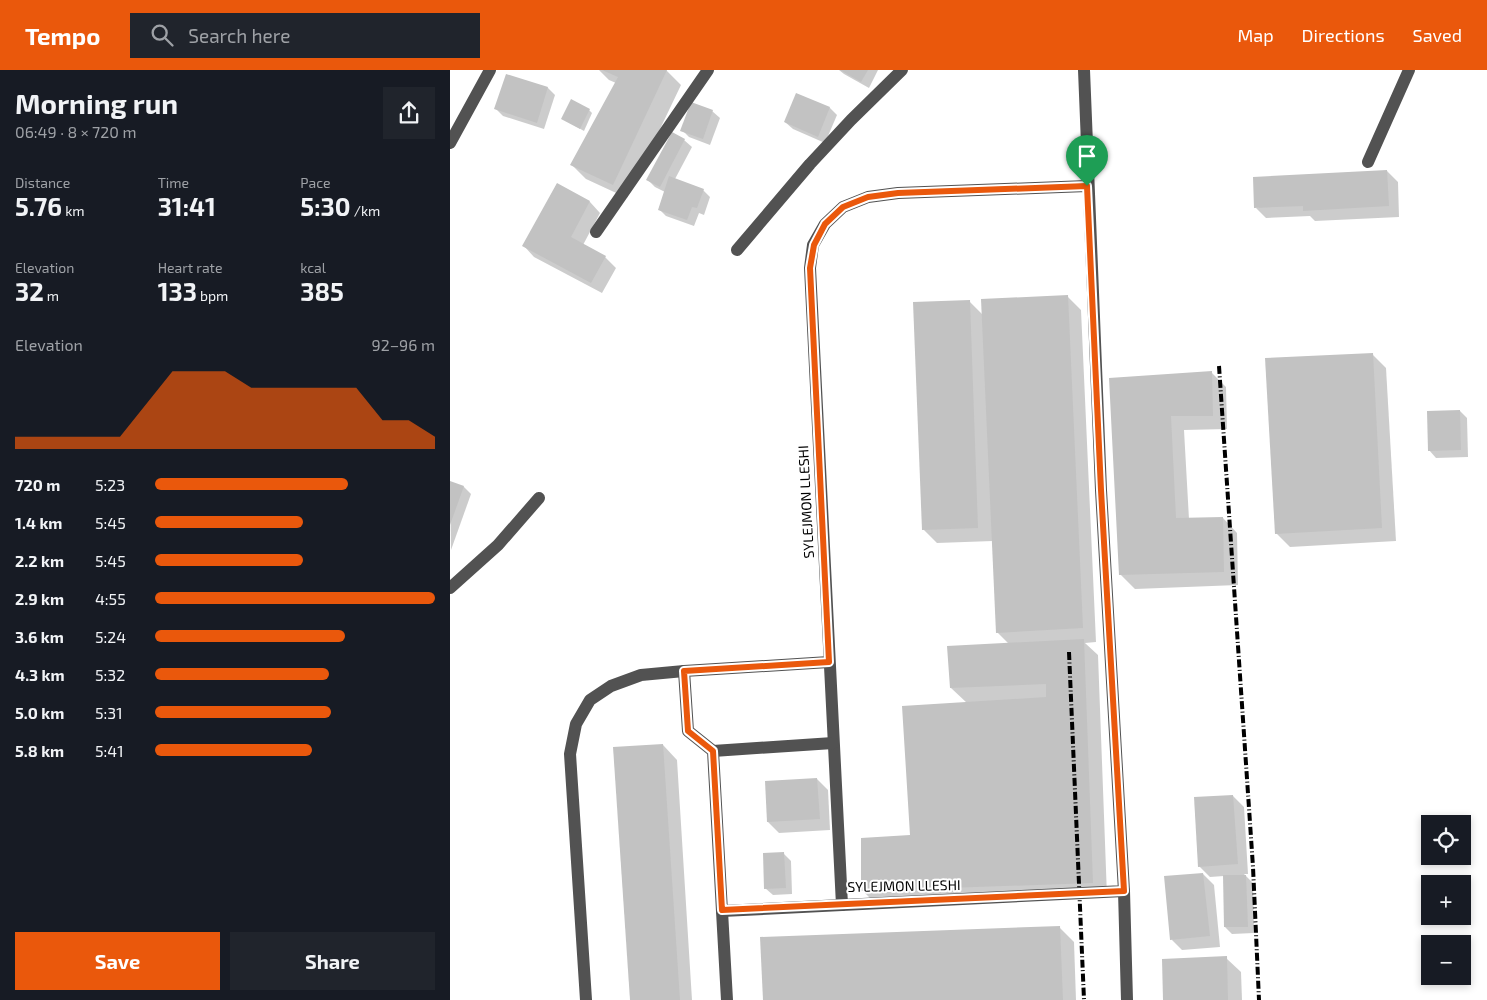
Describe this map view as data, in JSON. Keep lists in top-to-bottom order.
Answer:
{
  "streets": {
    "street": ["SYLEJMON LLESHI"]
  },
  "page": {
    "header": "Tempo",
    "search": "Search here",
    "nav": ["Map", "Directions", "Saved"],
    "heading": ["Morning run", "06:49 · 8 × 720 m"],
    "stats": [
      ["Distance", "5.76 km"],
      ["Time", "31:41"],
      ["Pace", "5:30 /km"],
      ["Elevation", "32 m"],
      ["Heart rate", "133 bpm"],
      ["kcal", "385"]
    ],
    "chart": ["Elevation", "92–96 m"],
    "list": [
      {
        "name": "720 m",
        "note": "5:23"
      },
      {
        "name": "1.4 km",
        "note": "5:45"
      },
      {
        "name": "2.2 km",
        "note": "5:45"
      },
      {
        "name": "2.9 km",
        "note": "4:55"
      },
      {
        "name": "3.6 km",
        "note": "5:24"
      },
      {
        "name": "4.3 km",
        "note": "5:32"
      },
      {
        "name": "5.0 km",
        "note": "5:31"
      },
      {
        "name": "5.8 km",
        "note": "5:41"
      }
    ],
    "map_buttons": ["+", "−"],
    "buttons": ["Save", "Share"]
  }
}
